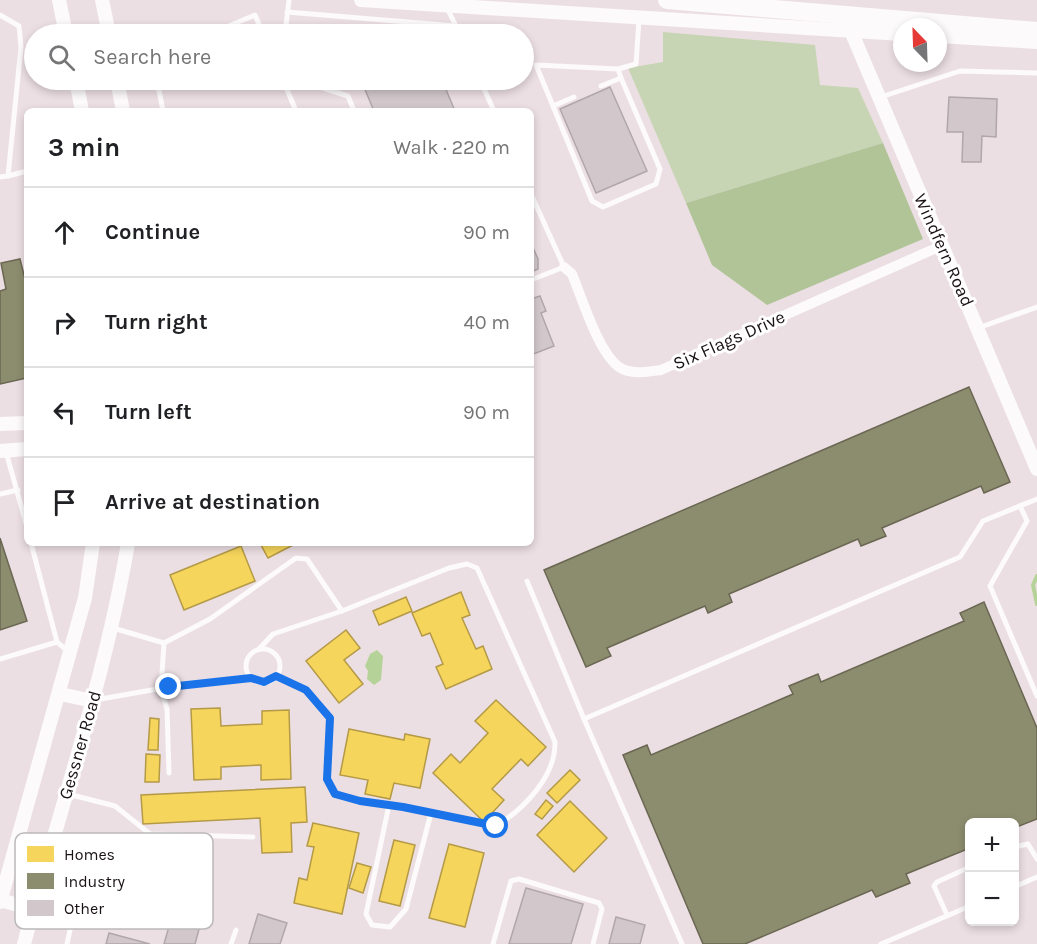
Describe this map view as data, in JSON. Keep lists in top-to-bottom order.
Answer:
{
  "streets": {
    "main road": ["Windfern Road", "Gessner Road"],
    "street": ["Six Flags Drive"]
  },
  "crossings": [
    ["Windfern Road", "Six Flags Drive"]
  ],
  "legend": ["Homes", "Industry", "Other"],
  "north": "top left",
  "page": {
    "search": "Search here",
    "heading": ["3 min", "Walk · 220 m"],
    "list": [
      ["Continue", "90 m"],
      ["Turn right", "40 m"],
      ["Turn left", "90 m"],
      "Arrive at destination"
    ],
    "map_buttons": ["+", "−"]
  }
}
